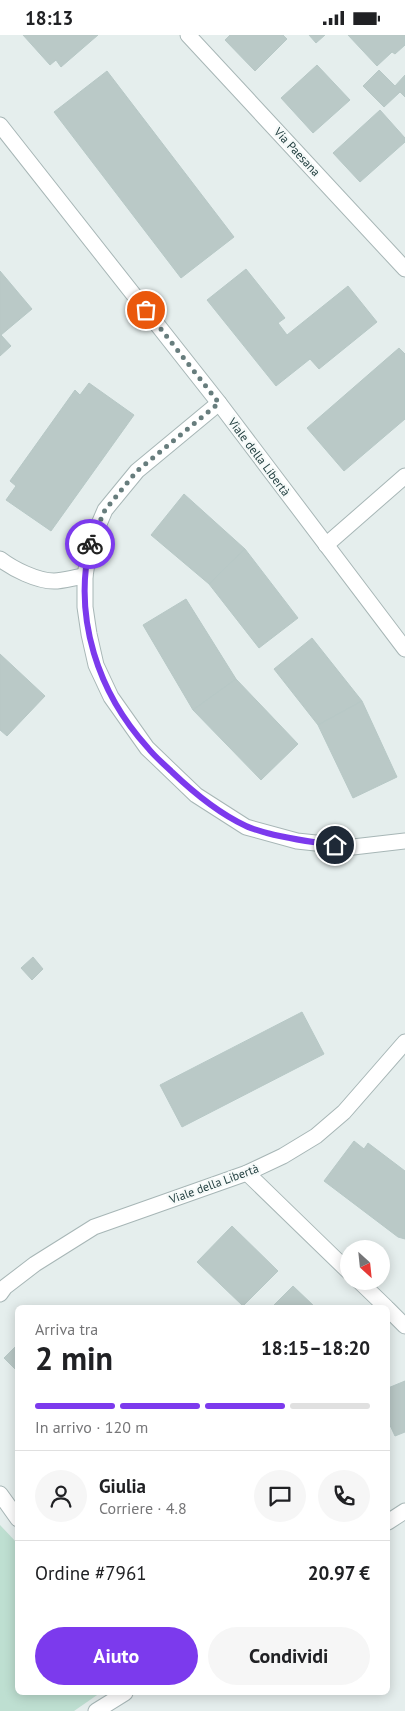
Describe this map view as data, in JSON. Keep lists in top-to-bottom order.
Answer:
{
  "streets": {
    "street": ["Via Paesana", "Viale della Libertà"]
  },
  "north": "bottom right",
  "page": {
    "status": "18:13",
    "heading": ["2 min", "Arriva tra", "18:15–18:20"],
    "panel": [
      "Giulia",
      "Corriere · 4.8",
      "Ordine #7961",
      "20.97 €"
    ],
    "bar": "In arrivo · 120 m",
    "buttons": ["Aiuto", "Condividi"]
  }
}
